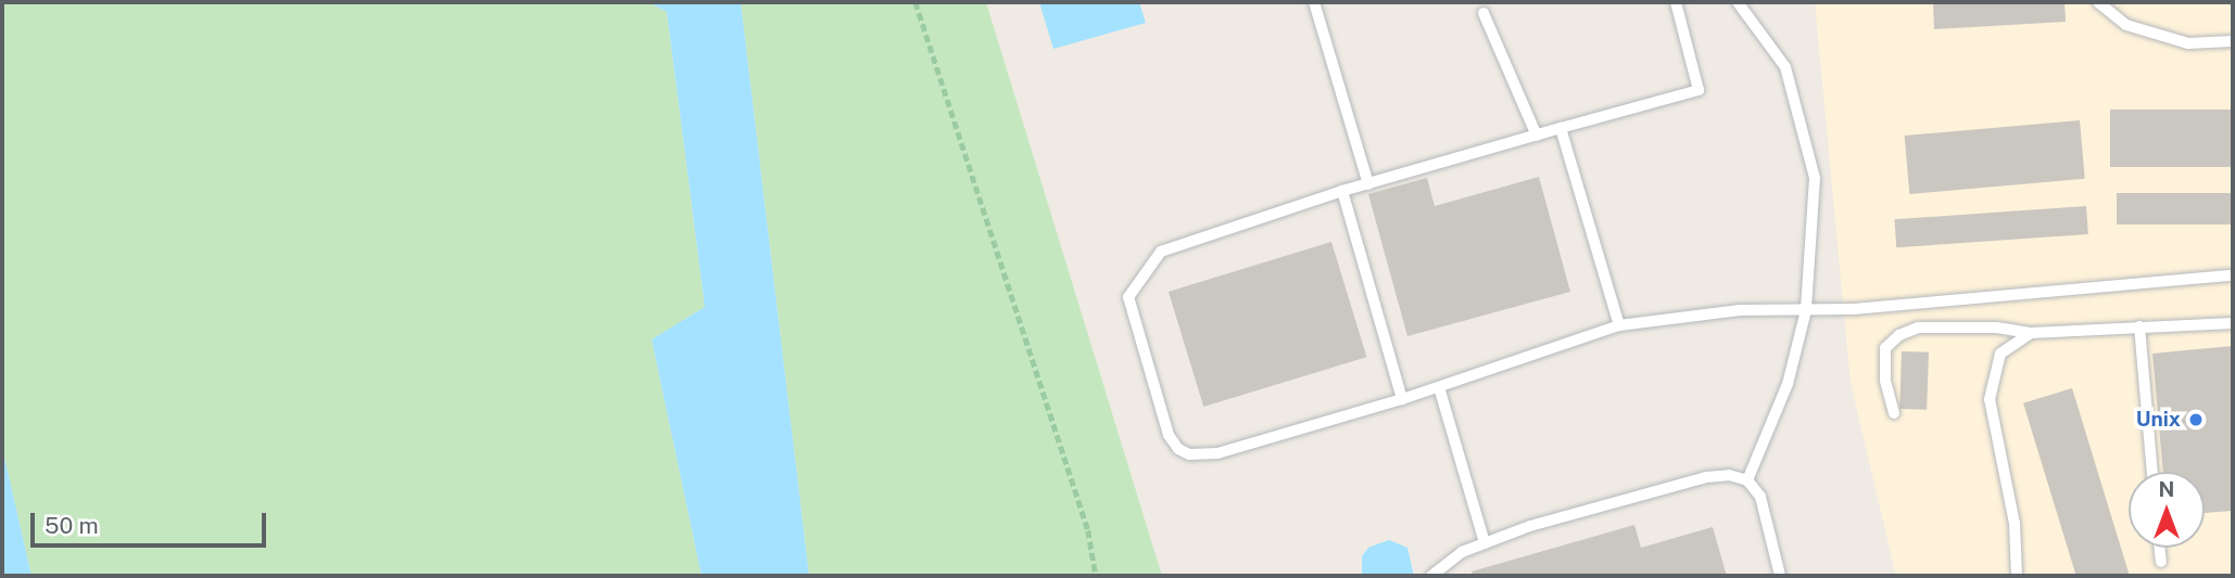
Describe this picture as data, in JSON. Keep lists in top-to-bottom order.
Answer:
{
  "places": ["Unix"],
  "scale_bar": "50 m",
  "north": "top"
}
